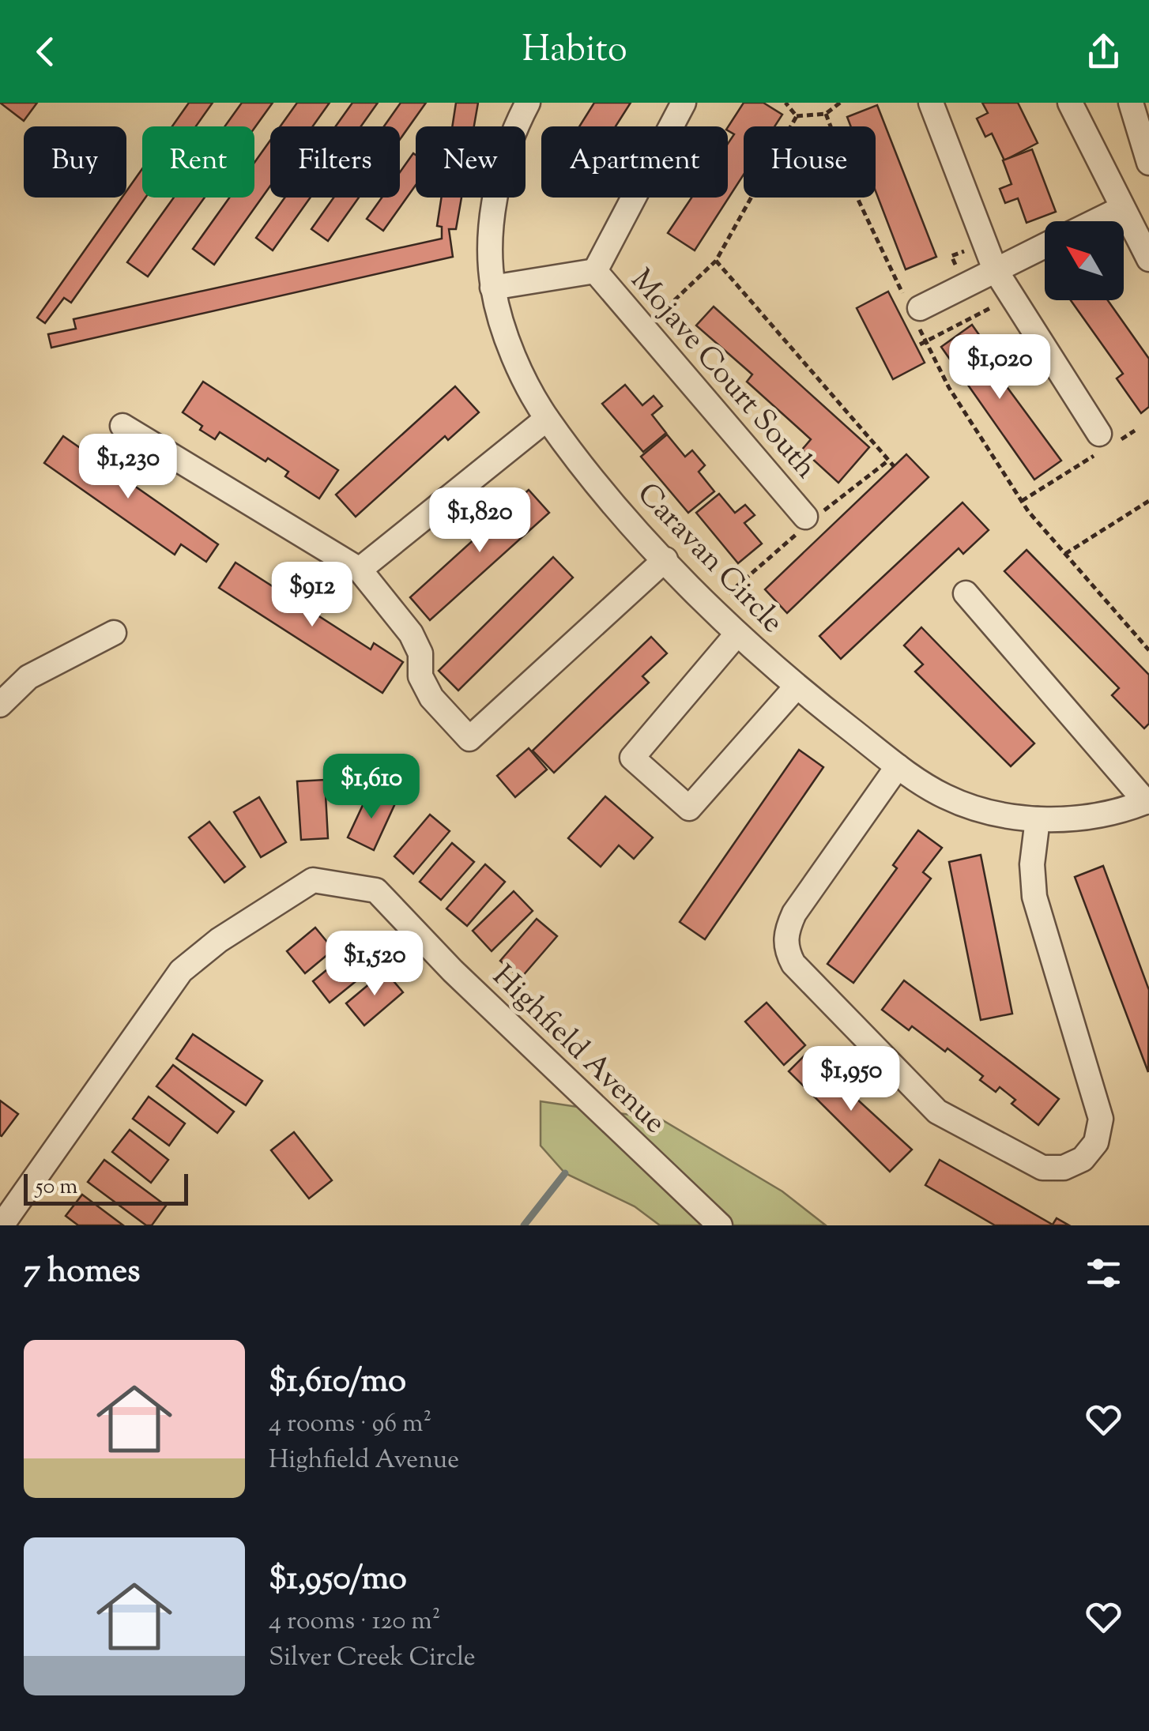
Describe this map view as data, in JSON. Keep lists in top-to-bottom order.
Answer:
{
  "streets": {
    "street": ["Mojave Court South", "Caravan Circle", "Highfield Avenue"]
  },
  "scale_bar": "50 m",
  "north": "top left",
  "page": {
    "header": "Habito",
    "chip": [
      "Buy",
      "Rent",
      "Filters",
      "New",
      "Apartment",
      "House"
    ],
    "price": [
      "$1,020",
      "$1,230",
      "$1,820",
      "$912",
      "$1,610",
      "$1,520",
      "$1,950"
    ],
    "scale": "50 m",
    "heading": "7 homes",
    "list": [
      {
        "name": "$1,610/mo",
        "note": "4 rooms · 96 m² · Highfield Avenue"
      },
      {
        "name": "$1,950/mo",
        "note": "4 rooms · 120 m² · Silver Creek Circle"
      }
    ]
  }
}
